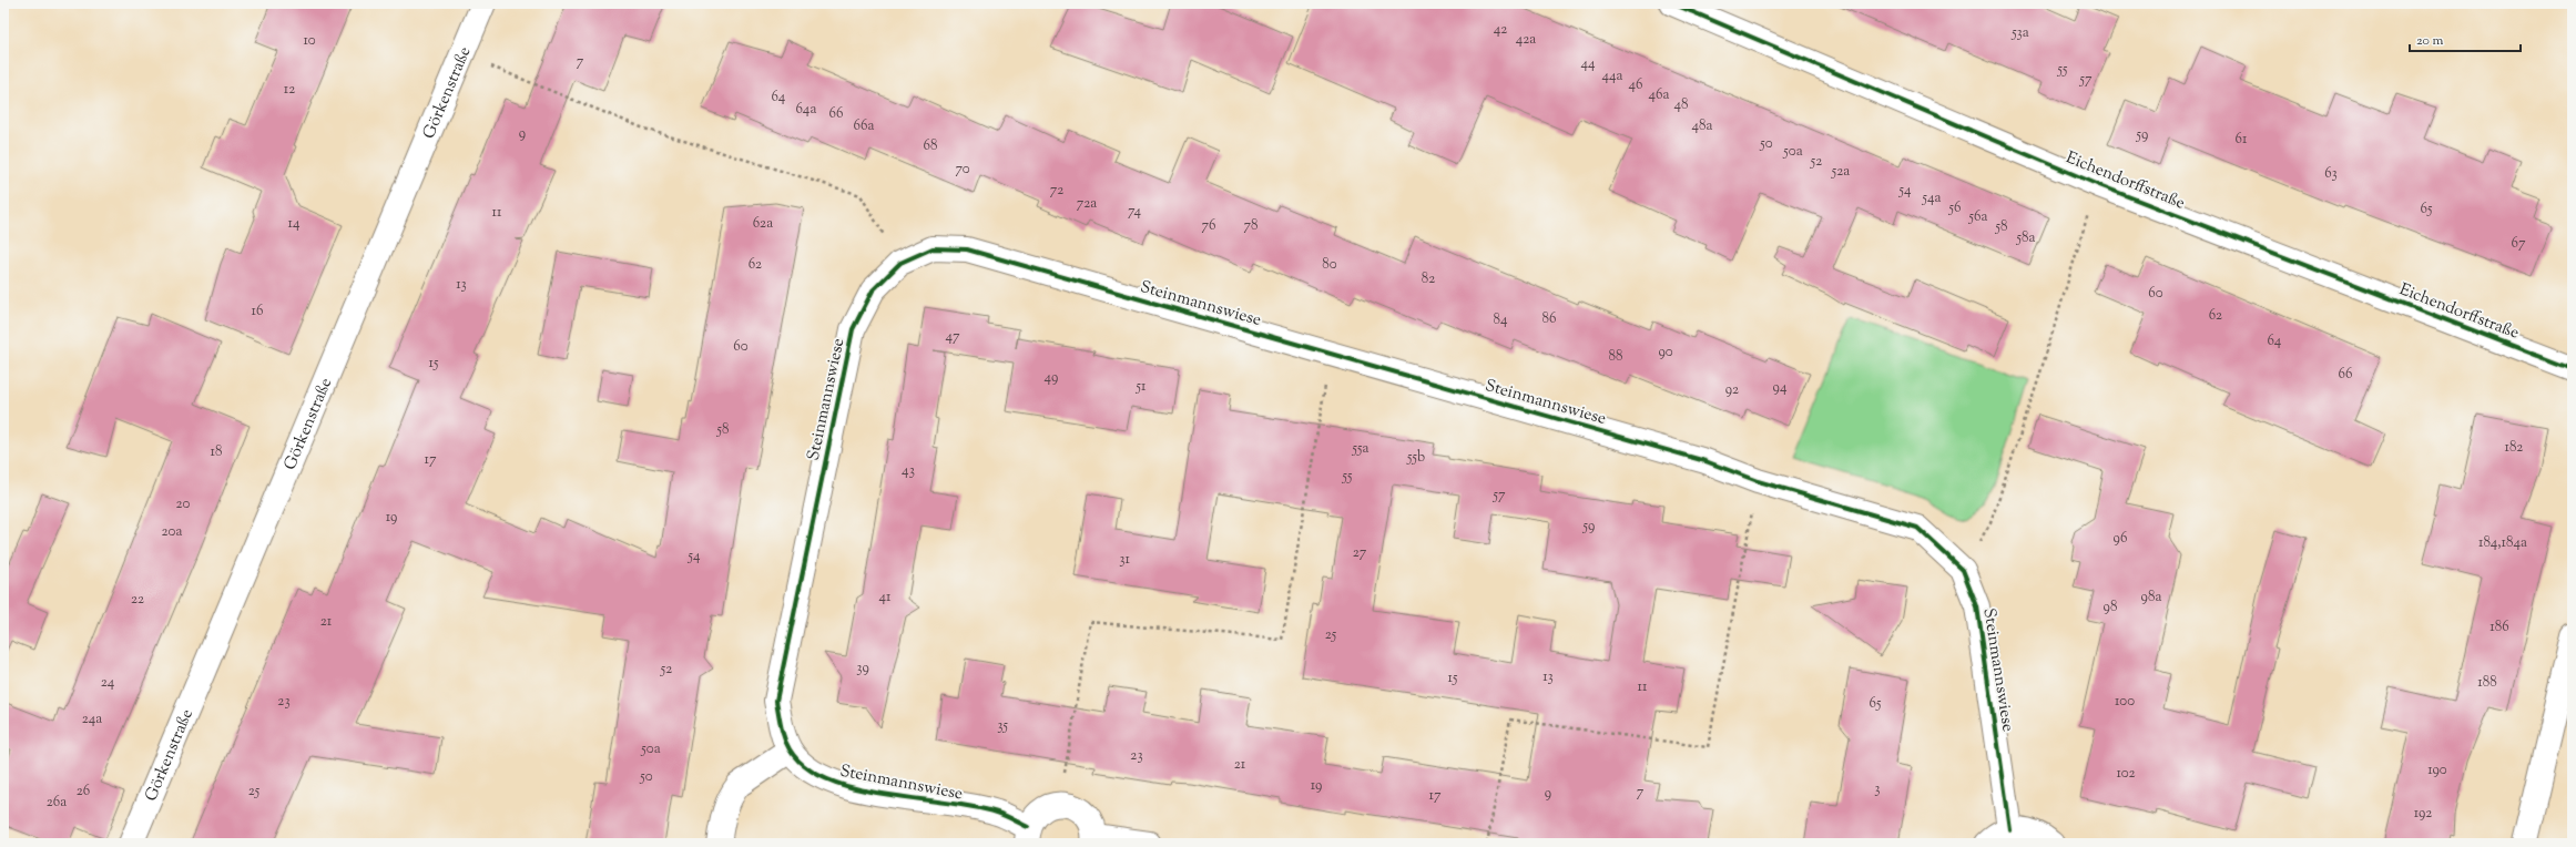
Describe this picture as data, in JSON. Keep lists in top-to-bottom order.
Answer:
{
  "streets": {
    "street": ["Görkenstraße", "Eichendorffstraße", "Steinmannswiese"]
  },
  "house_numbers": [
    "42",
    "53a",
    "42a",
    "10",
    "7",
    "44",
    "55",
    "44a",
    "57",
    "46",
    "12",
    "46a",
    "64",
    "48",
    "64a",
    "66",
    "66a",
    "48a",
    "9",
    "59",
    "61",
    "50",
    "68",
    "50a",
    "52",
    "70",
    "52a",
    "63",
    "72",
    "54",
    "54a",
    "72a",
    "56",
    "65",
    "74",
    "11",
    "56a",
    "14",
    "62a",
    "76",
    "78",
    "58",
    "58a",
    "67",
    "62",
    "80",
    "82",
    "13",
    "60",
    "16",
    "62",
    "86",
    "84",
    "47",
    "64",
    "60",
    "90",
    "88",
    "15",
    "66",
    "49",
    "51",
    "94",
    "92",
    "58",
    "182",
    "55a",
    "18",
    "55b",
    "17",
    "43",
    "55",
    "57",
    "20",
    "19",
    "59",
    "20a",
    "96",
    "184,184a",
    "27",
    "54",
    "31",
    "41",
    "98a",
    "22",
    "98",
    "21",
    "186",
    "25",
    "39",
    "52",
    "13",
    "15",
    "24",
    "188",
    "11",
    "23",
    "100",
    "65",
    "24a",
    "35",
    "50a",
    "23",
    "21",
    "190",
    "102",
    "50",
    "19",
    "3",
    "26",
    "25",
    "7",
    "9",
    "17",
    "26a",
    "192"
  ],
  "scale_bar": "20 m"
}
